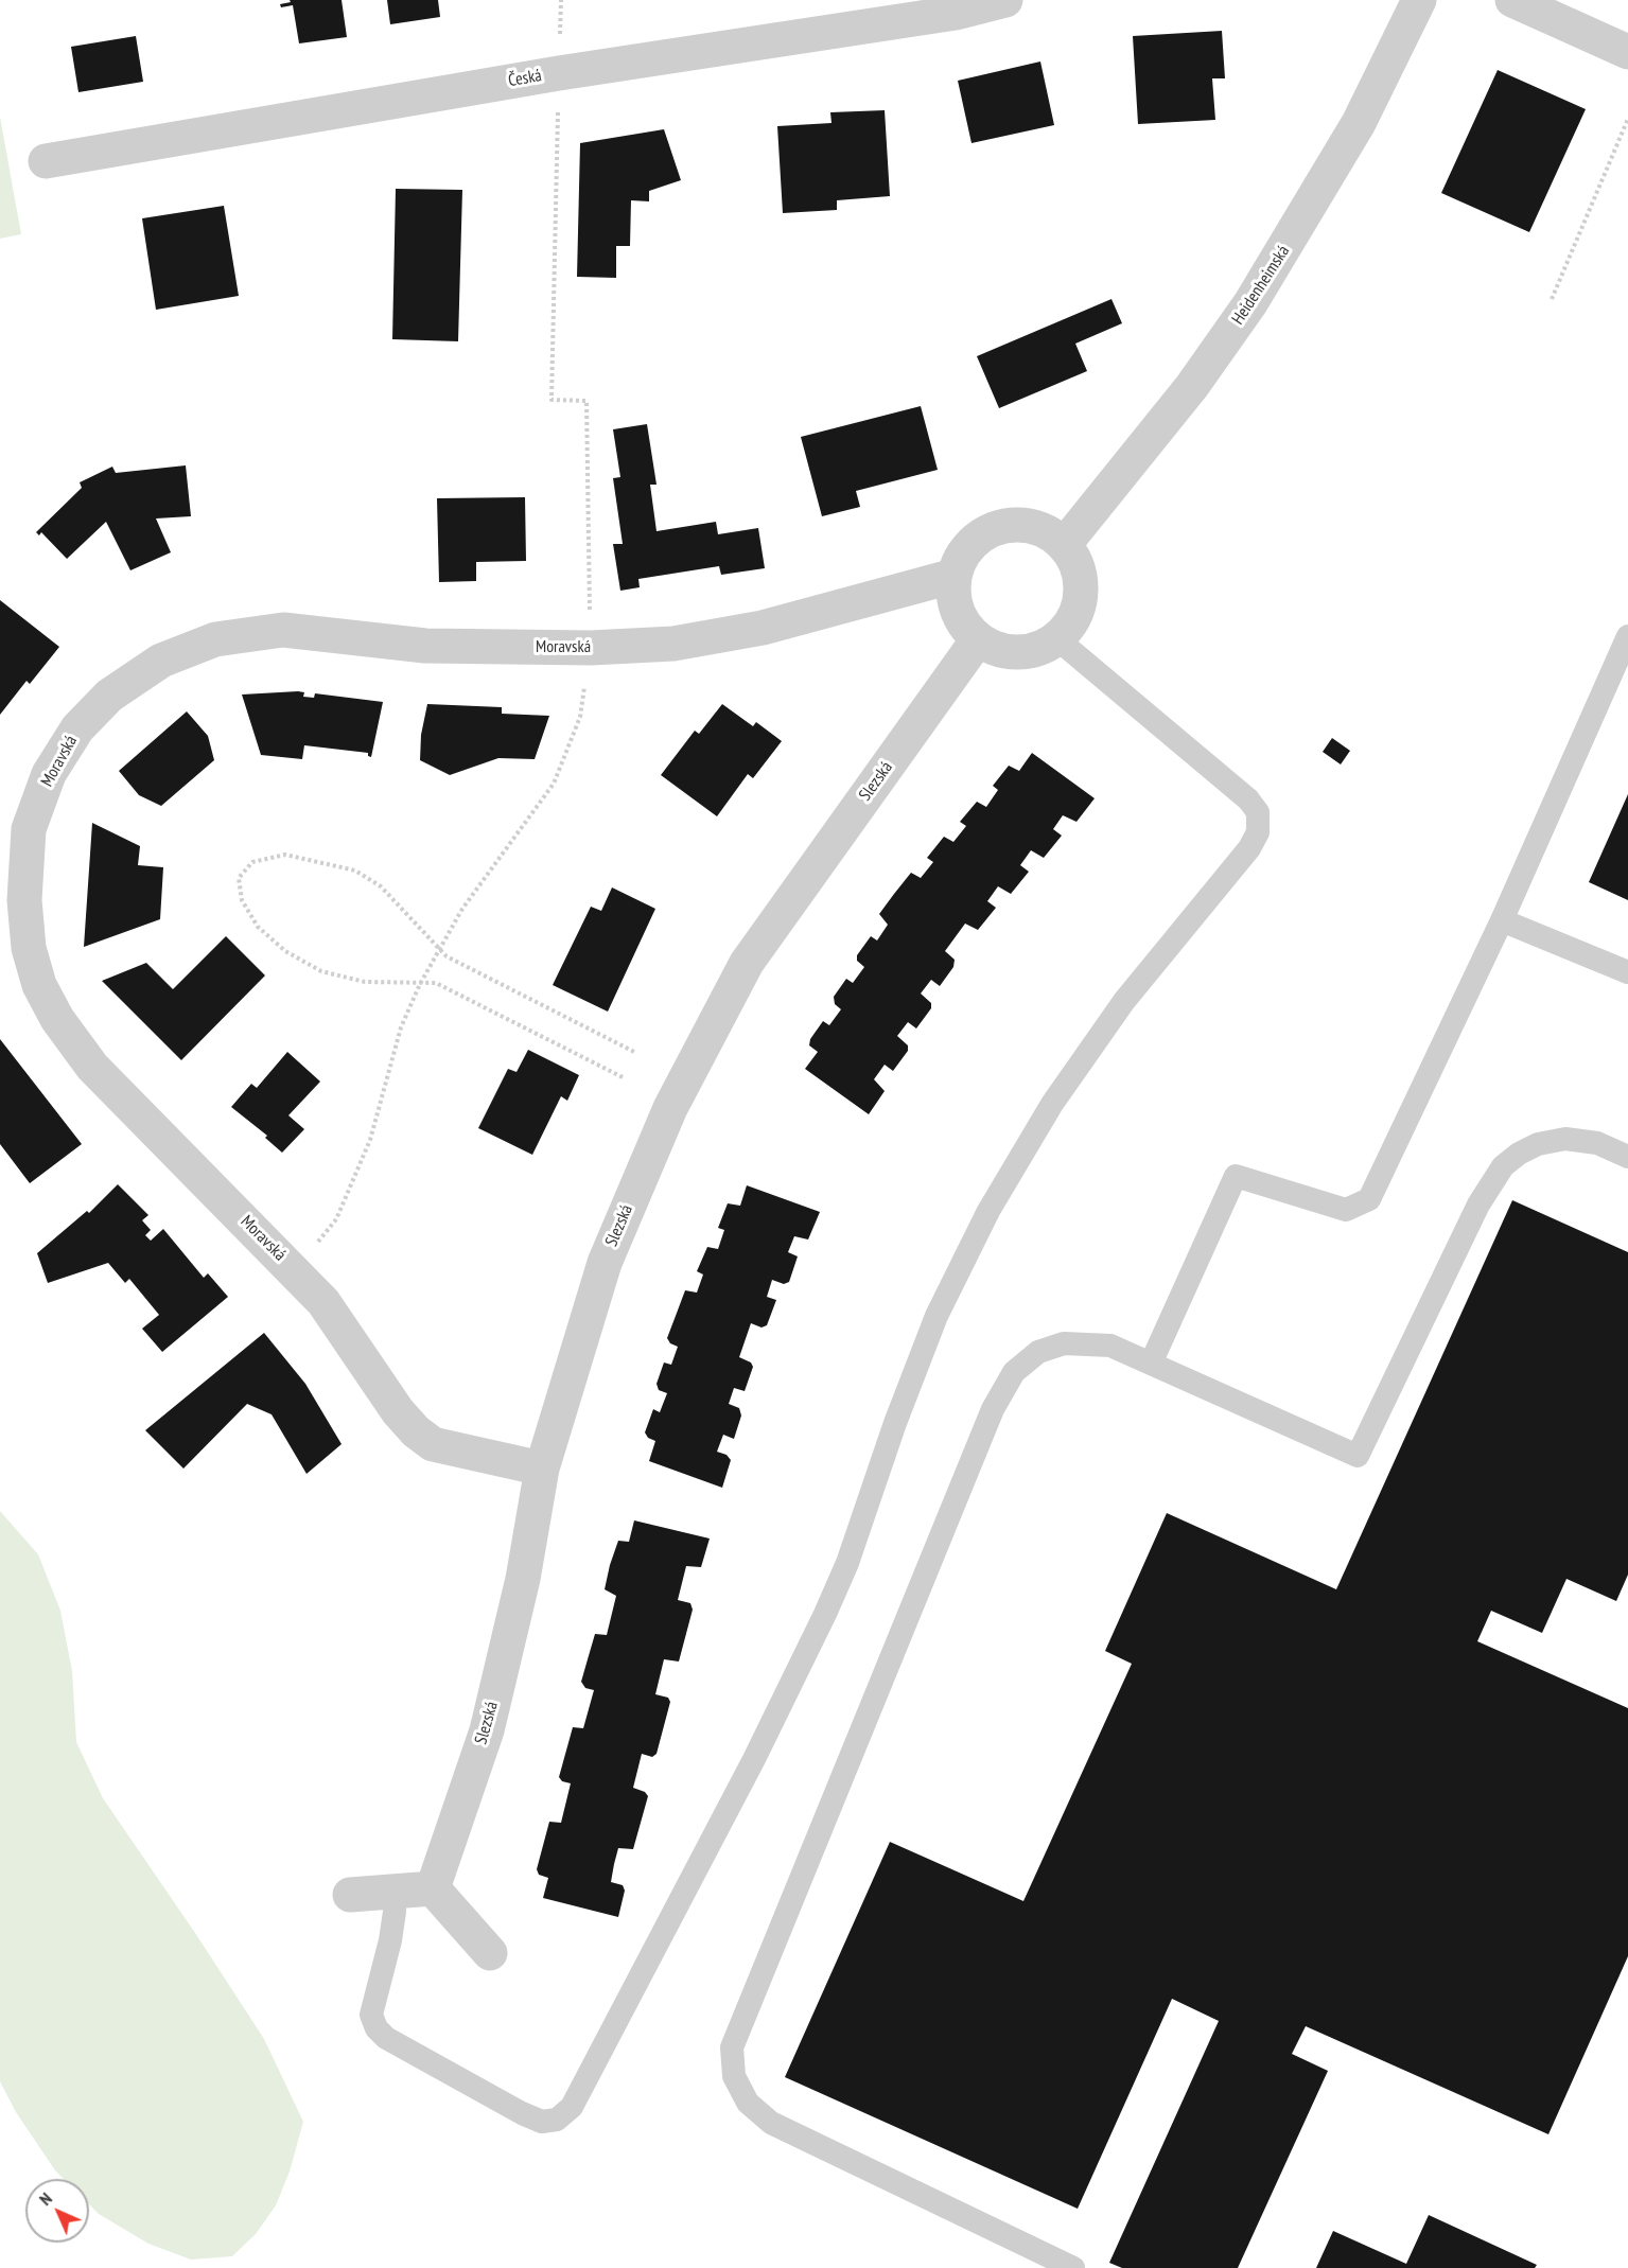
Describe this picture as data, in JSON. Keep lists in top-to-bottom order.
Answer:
{
  "streets": {
    "street": [
      "Česká",
      "Heidenheimská",
      "Moravská",
      "Slezská"
    ]
  },
  "crossings": [
    ["Heidenheimská", "Moravská"],
    ["Heidenheimská", "Slezská"],
    ["Moravská", "Slezská"]
  ],
  "north": "top left"
}
